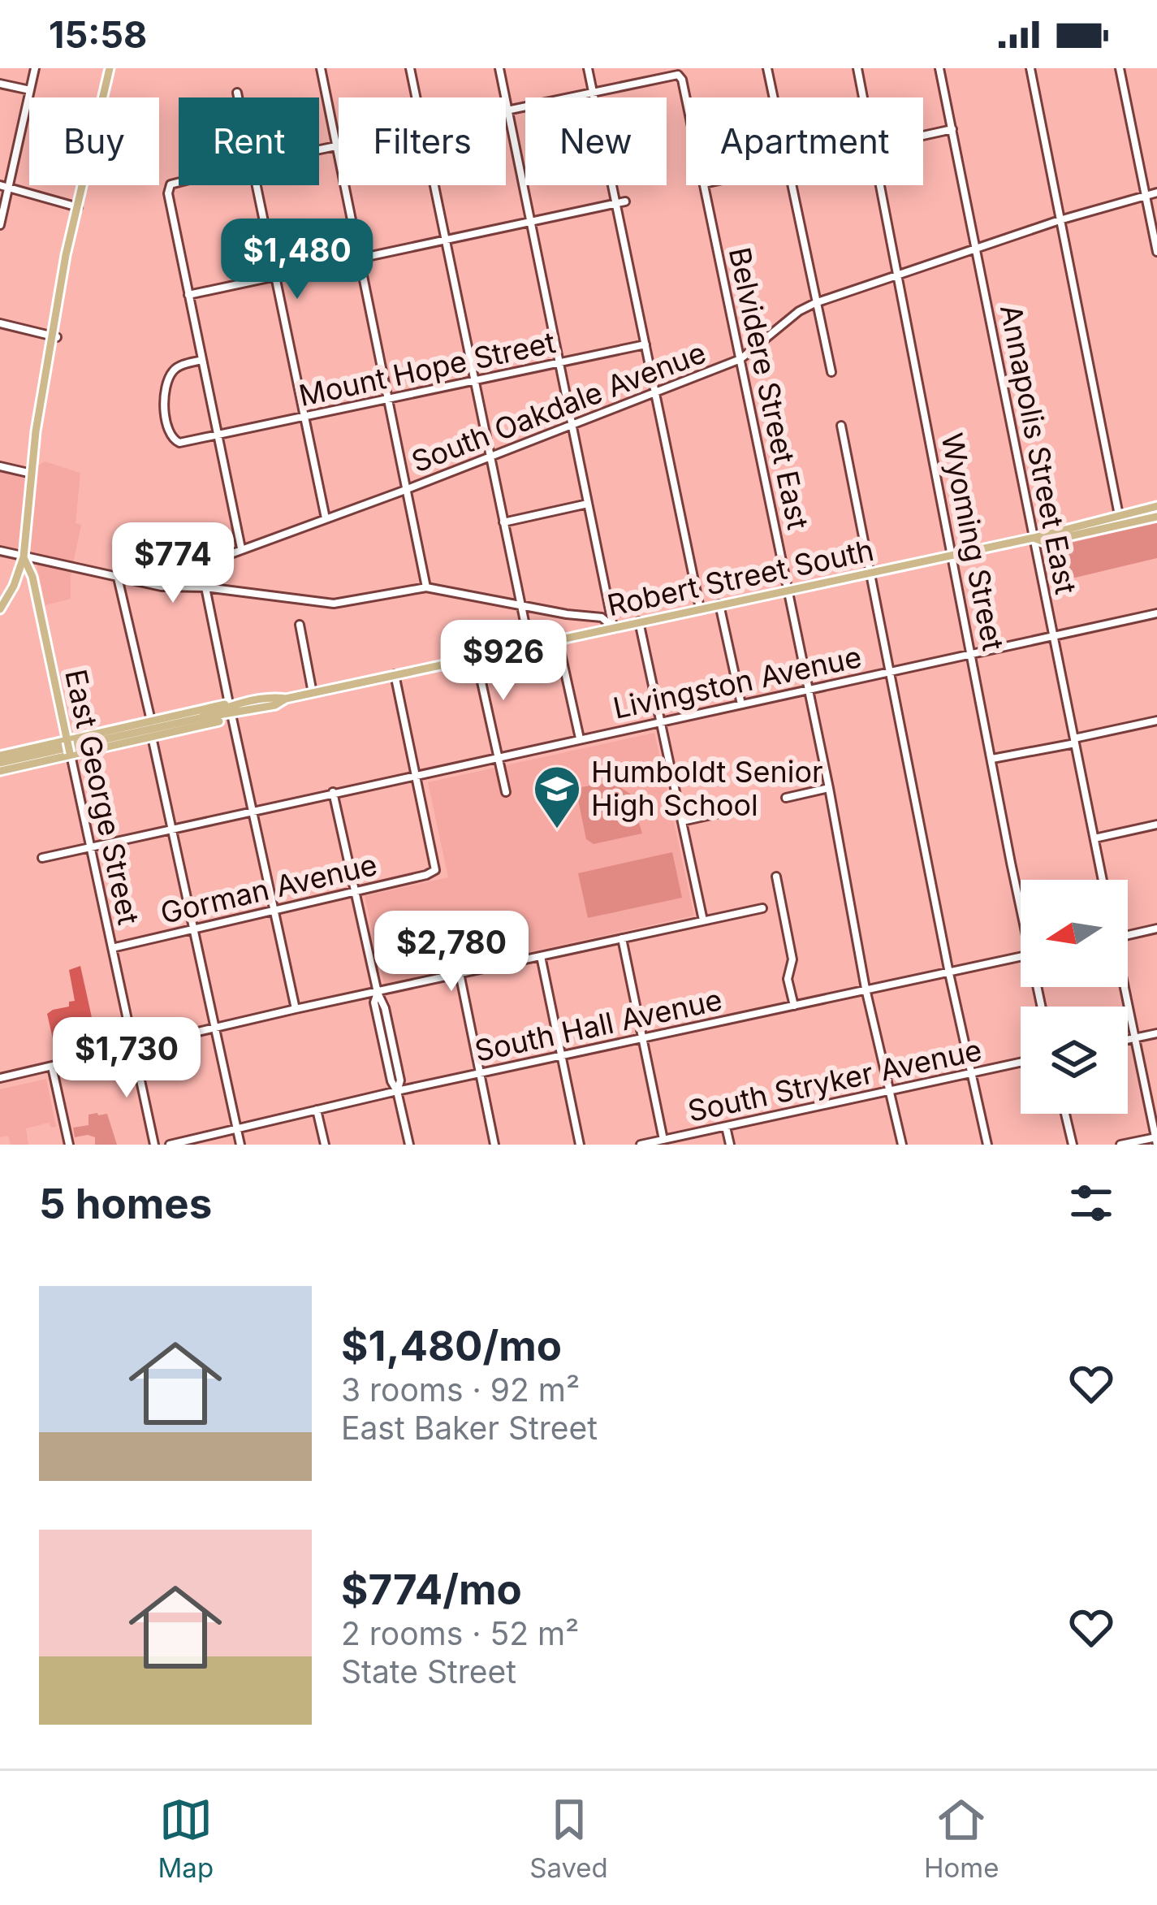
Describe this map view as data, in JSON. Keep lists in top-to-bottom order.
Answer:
{
  "streets": {
    "main road": ["Robert Street South", "East George Street"],
    "street": [
      "Mount Hope Street",
      "Belvidere Street East",
      "South Oakdale Avenue",
      "Annapolis Street East",
      "Wyoming Street",
      "Livingston Avenue",
      "Gorman Avenue",
      "South Hall Avenue",
      "South Stryker Avenue"
    ]
  },
  "crossings": [
    ["Belvidere Street East", "South Oakdale Avenue"],
    ["Belvidere Street East", "Robert Street South"],
    ["Belvidere Street East", "Livingston Avenue"],
    ["Belvidere Street East", "South Hall Avenue"],
    ["Belvidere Street East", "South Stryker Avenue"],
    ["South Oakdale Avenue", "Annapolis Street East"],
    ["South Oakdale Avenue", "Wyoming Street"],
    ["Annapolis Street East", "Robert Street South"],
    ["Annapolis Street East", "Livingston Avenue"],
    ["Wyoming Street", "Robert Street South"],
    ["Wyoming Street", "Livingston Avenue"],
    ["Livingston Avenue", "East George Street"],
    ["Livingston Avenue", "Gorman Avenue"],
    ["East George Street", "Gorman Avenue"]
  ],
  "places": {
    "school or university": ["Humboldt Senior High School"]
  },
  "north": "left",
  "page": {
    "status": "15:58",
    "chip": [
      "Buy",
      "Rent",
      "Filters",
      "New",
      "Apartment"
    ],
    "price": [
      "$1,480",
      "$774",
      "$926",
      "$2,780",
      "$1,730"
    ],
    "heading": "5 homes",
    "list": [
      {
        "name": "$1,480/mo",
        "note": "3 rooms · 92 m² · East Baker Street"
      },
      {
        "name": "$774/mo",
        "note": "2 rooms · 52 m² · State Street"
      }
    ],
    "tabs": ["Map", "Saved", "Home"]
  }
}
